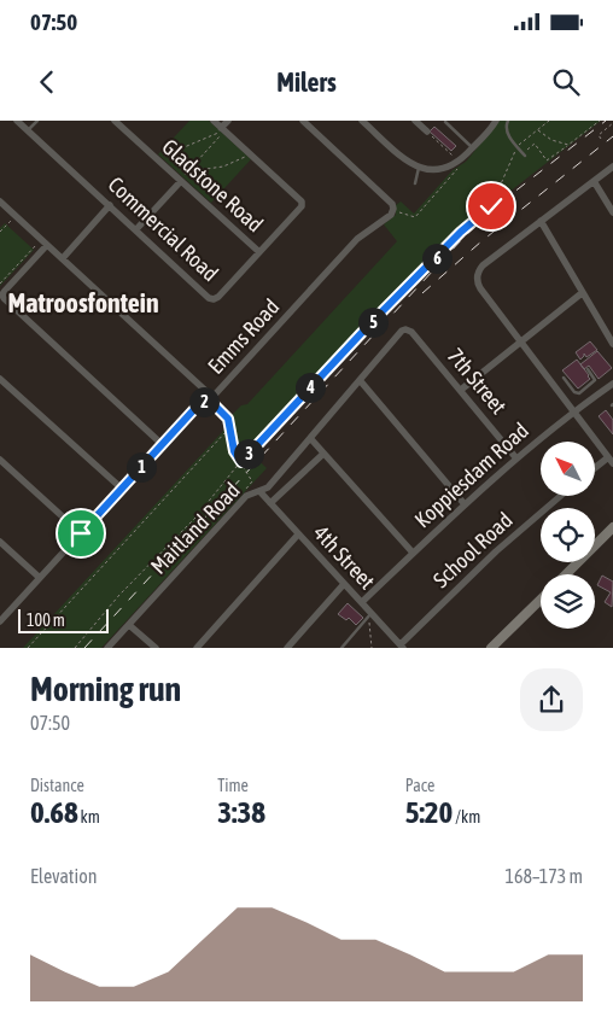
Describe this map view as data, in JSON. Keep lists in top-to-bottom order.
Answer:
{
  "streets": {
    "street": [
      "Gladstone Road",
      "Commercial Road",
      "Emms Road",
      "7th Street",
      "Koppiesdam Road",
      "Maitland Road",
      "School Road",
      "4th Street"
    ]
  },
  "crossings": [
    ["Gladstone Road", "Commercial Road"],
    ["7th Street", "Koppiesdam Road"],
    ["7th Street", "Maitland Road"],
    ["Koppiesdam Road", "4th Street"],
    ["Maitland Road", "4th Street"],
    ["School Road", "4th Street"]
  ],
  "districts": ["Matroosfontein"],
  "scale_bar": "100 m",
  "north": "top left",
  "page": {
    "status": "07:50",
    "header": "Milers",
    "pins": [
      "6",
      "5",
      "4",
      "2",
      "3",
      "1"
    ],
    "scale": "100 m",
    "heading": ["Morning run", "07:50"],
    "stats": [
      ["Distance", "0.68 km"],
      ["Time", "3:38"],
      ["Pace", "5:20 /km"]
    ],
    "chart": ["Elevation", "168–173 m"]
  }
}
